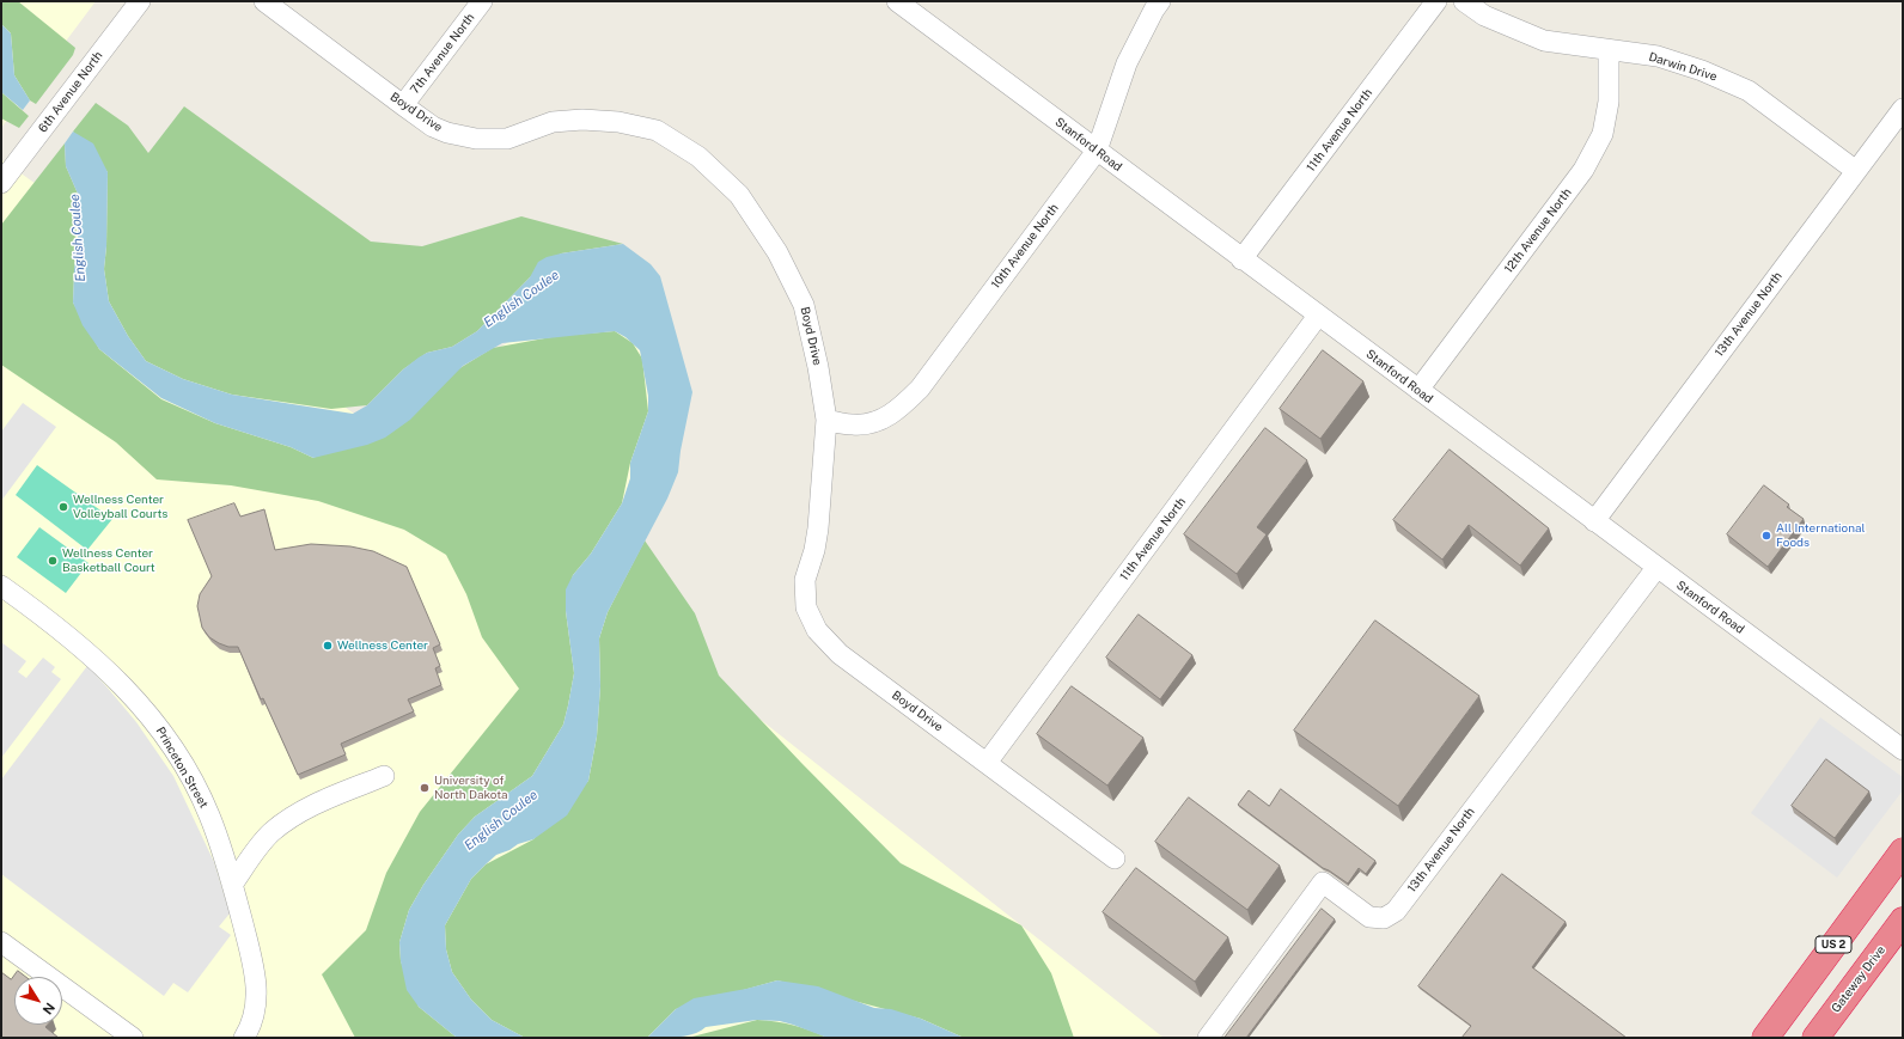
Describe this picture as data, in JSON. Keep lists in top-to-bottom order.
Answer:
{
  "streets": {
    "highway": ["US 2", "Gateway Drive"],
    "street": [
      "7th Avenue North",
      "Darwin Drive",
      "6th Avenue North",
      "Boyd Drive",
      "11th Avenue North",
      "Stanford Road",
      "12th Avenue North",
      "10th Avenue North",
      "13th Avenue North",
      "Princeton Street"
    ]
  },
  "crossings": [
    ["7th Avenue North", "Boyd Drive"],
    ["Darwin Drive", "12th Avenue North"],
    ["Darwin Drive", "13th Avenue North"],
    ["Boyd Drive", "11th Avenue North"],
    ["Boyd Drive", "10th Avenue North"],
    ["11th Avenue North", "Stanford Road"],
    ["Stanford Road", "12th Avenue North"],
    ["Stanford Road", "10th Avenue North"],
    ["Stanford Road", "13th Avenue North"]
  ],
  "water": ["English Coulee"],
  "places": [
    "Wellness Center Volleyball Courts",
    "All International Foods",
    "Wellness Center Basketball Court",
    "Wellness Center",
    "University of North Dakota"
  ],
  "north": "bottom right"
}
